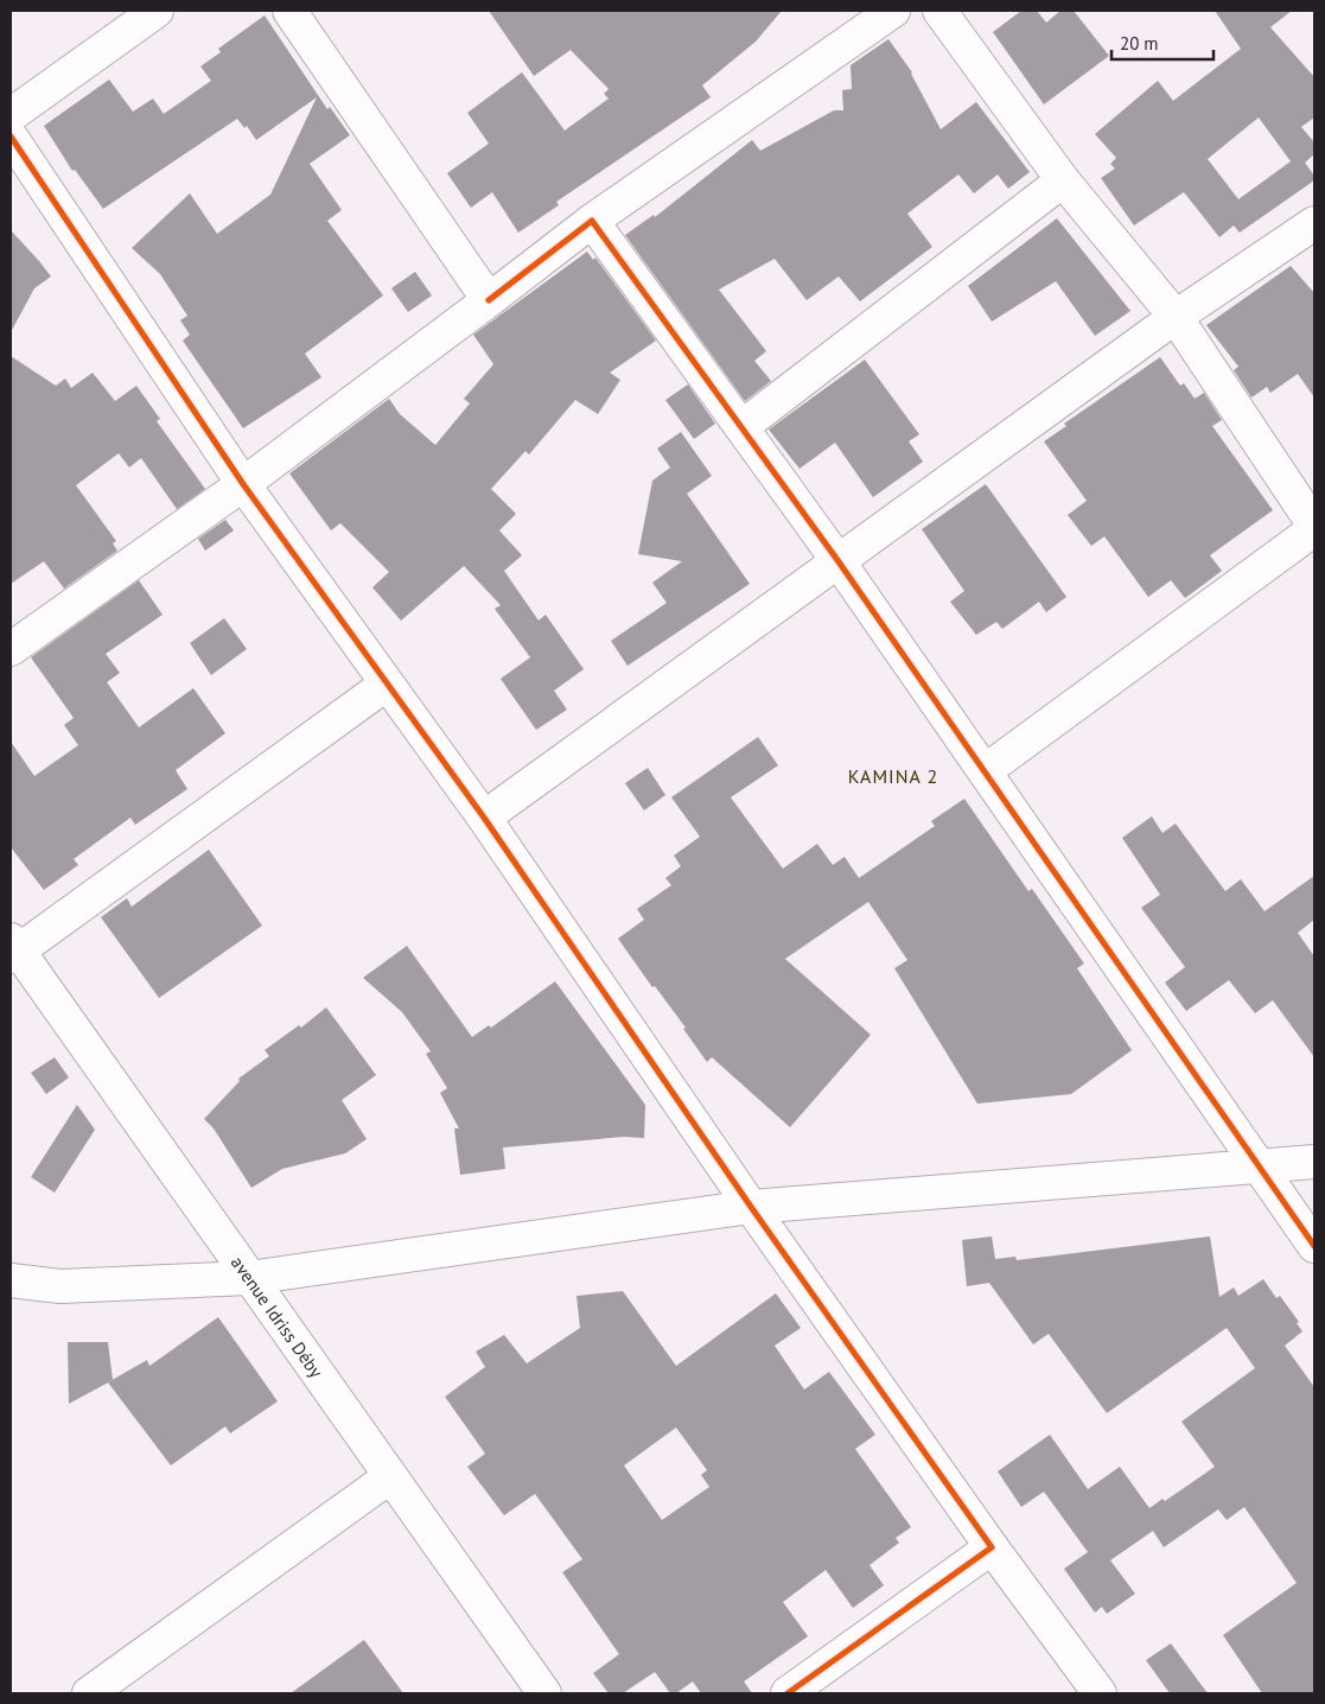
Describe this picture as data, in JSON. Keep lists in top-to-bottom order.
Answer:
{
  "streets": {
    "street": ["avenue Idriss Déby"]
  },
  "districts": ["KAMINA 2"],
  "scale_bar": "20 m"
}
